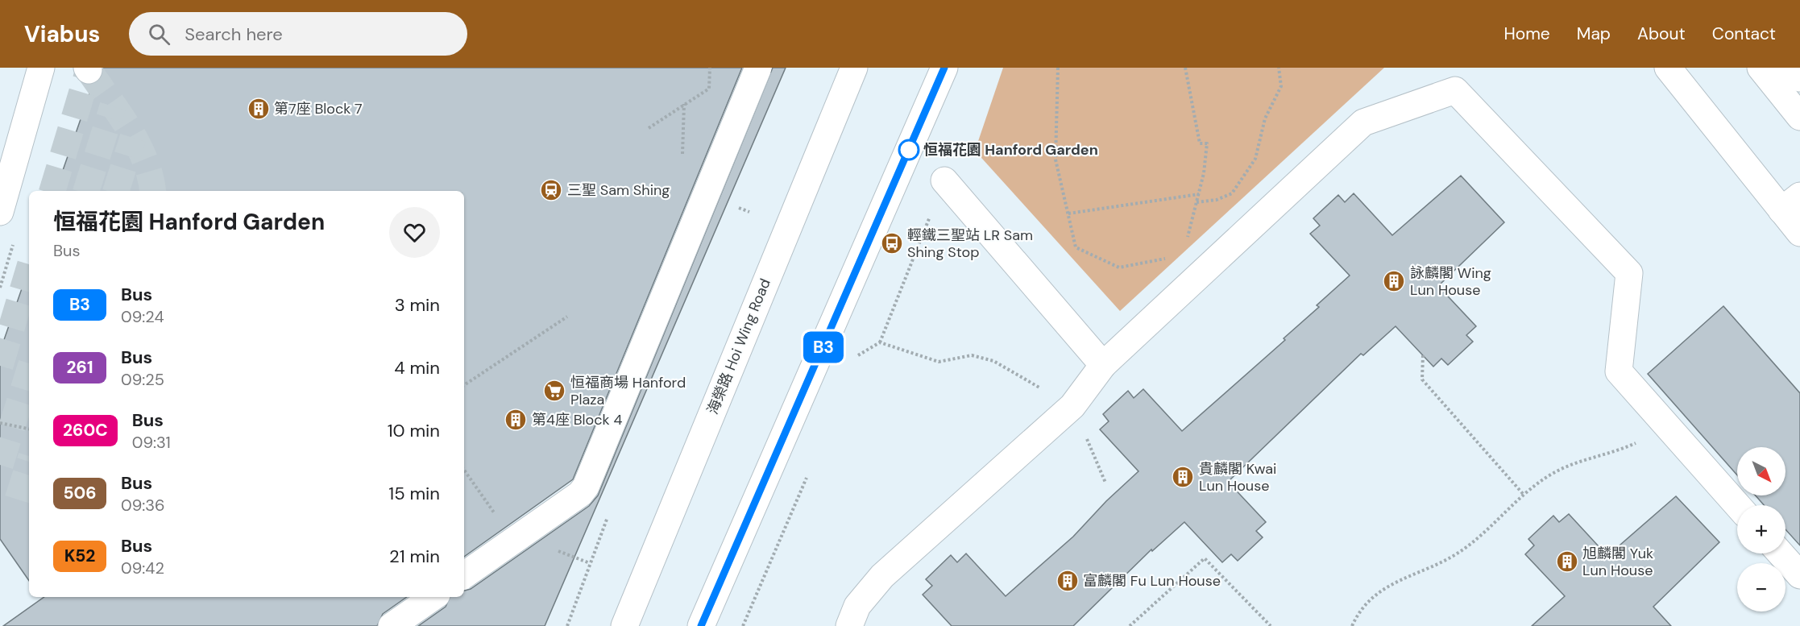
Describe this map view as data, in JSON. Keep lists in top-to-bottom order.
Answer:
{
  "streets": {
    "main road": ["海榮路 Hoi Wing Road"]
  },
  "places": {
    "building": [
      "第7座 Block 7",
      "詠麟閣 Wing Lun House",
      "第4座 Block 4",
      "貴麟閣 Kwai Lun House",
      "旭麟閣 Yuk Lun House",
      "富麟閣 Fu Lun House"
    ],
    "other": ["恒福花園 Hanford Garden"],
    "station": ["三聖 Sam Shing"],
    "bus stop": ["輕鐵三聖站 LR Sam Shing Stop"],
    "supermarket": ["恒福商場 Hanford Plaza"]
  },
  "lines": ["bus line B3"],
  "north": "bottom right",
  "page": {
    "header": "Viabus",
    "search": "Search here",
    "nav": [
      "Home",
      "Map",
      "About",
      "Contact"
    ],
    "on_map": "B3",
    "heading": ["恒福花園 Hanford Garden", "Bus"],
    "list": [
      {
        "mark": "B3",
        "name": "Bus",
        "note": "09:24",
        "value": "3 min"
      },
      {
        "mark": "261",
        "name": "Bus",
        "note": "09:25",
        "value": "4 min"
      },
      {
        "mark": "260C",
        "name": "Bus",
        "note": "09:31",
        "value": "10 min"
      },
      {
        "mark": "506",
        "name": "Bus",
        "note": "09:36",
        "value": "15 min"
      },
      {
        "mark": "K52",
        "name": "Bus",
        "note": "09:42",
        "value": "21 min"
      }
    ],
    "map_buttons": ["+", "−"]
  }
}
